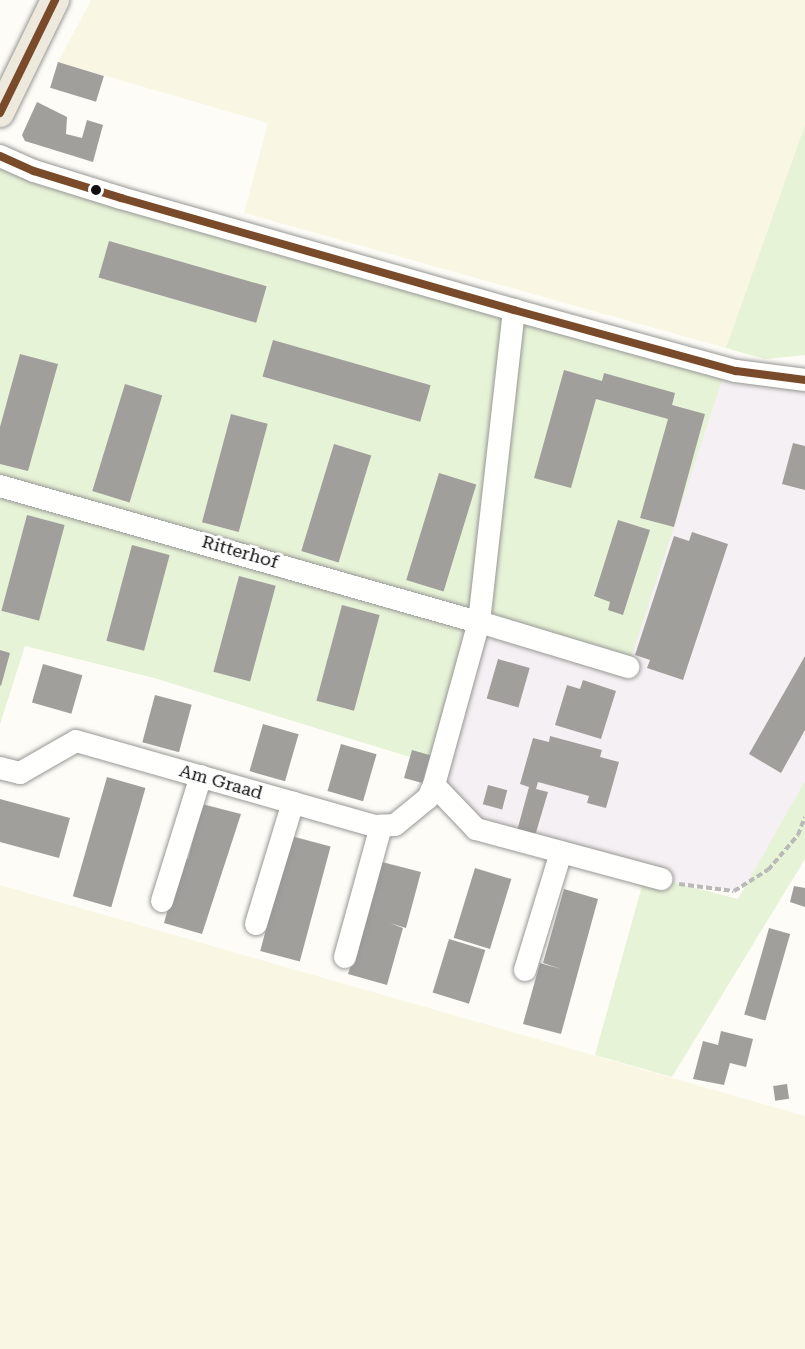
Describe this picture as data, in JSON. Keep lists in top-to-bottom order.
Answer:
{
  "streets": {
    "street": ["Ritterhof", "Am Graad"]
  }
}
